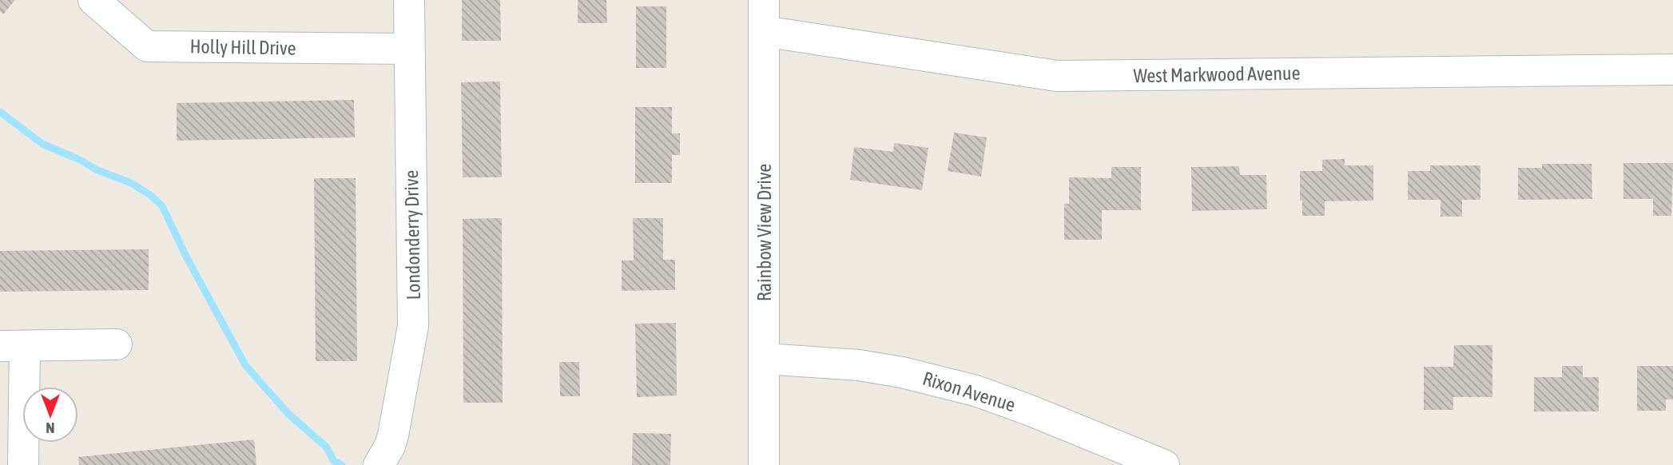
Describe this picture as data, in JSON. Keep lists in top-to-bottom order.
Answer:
{
  "streets": {
    "street": [
      "Holly Hill Drive",
      "West Markwood Avenue",
      "Rainbow View Drive",
      "Londonderry Drive",
      "Rixon Avenue"
    ]
  },
  "crossings": [
    ["Holly Hill Drive", "Londonderry Drive"],
    ["West Markwood Avenue", "Rainbow View Drive"],
    ["Rainbow View Drive", "Rixon Avenue"]
  ],
  "north": "bottom"
}
